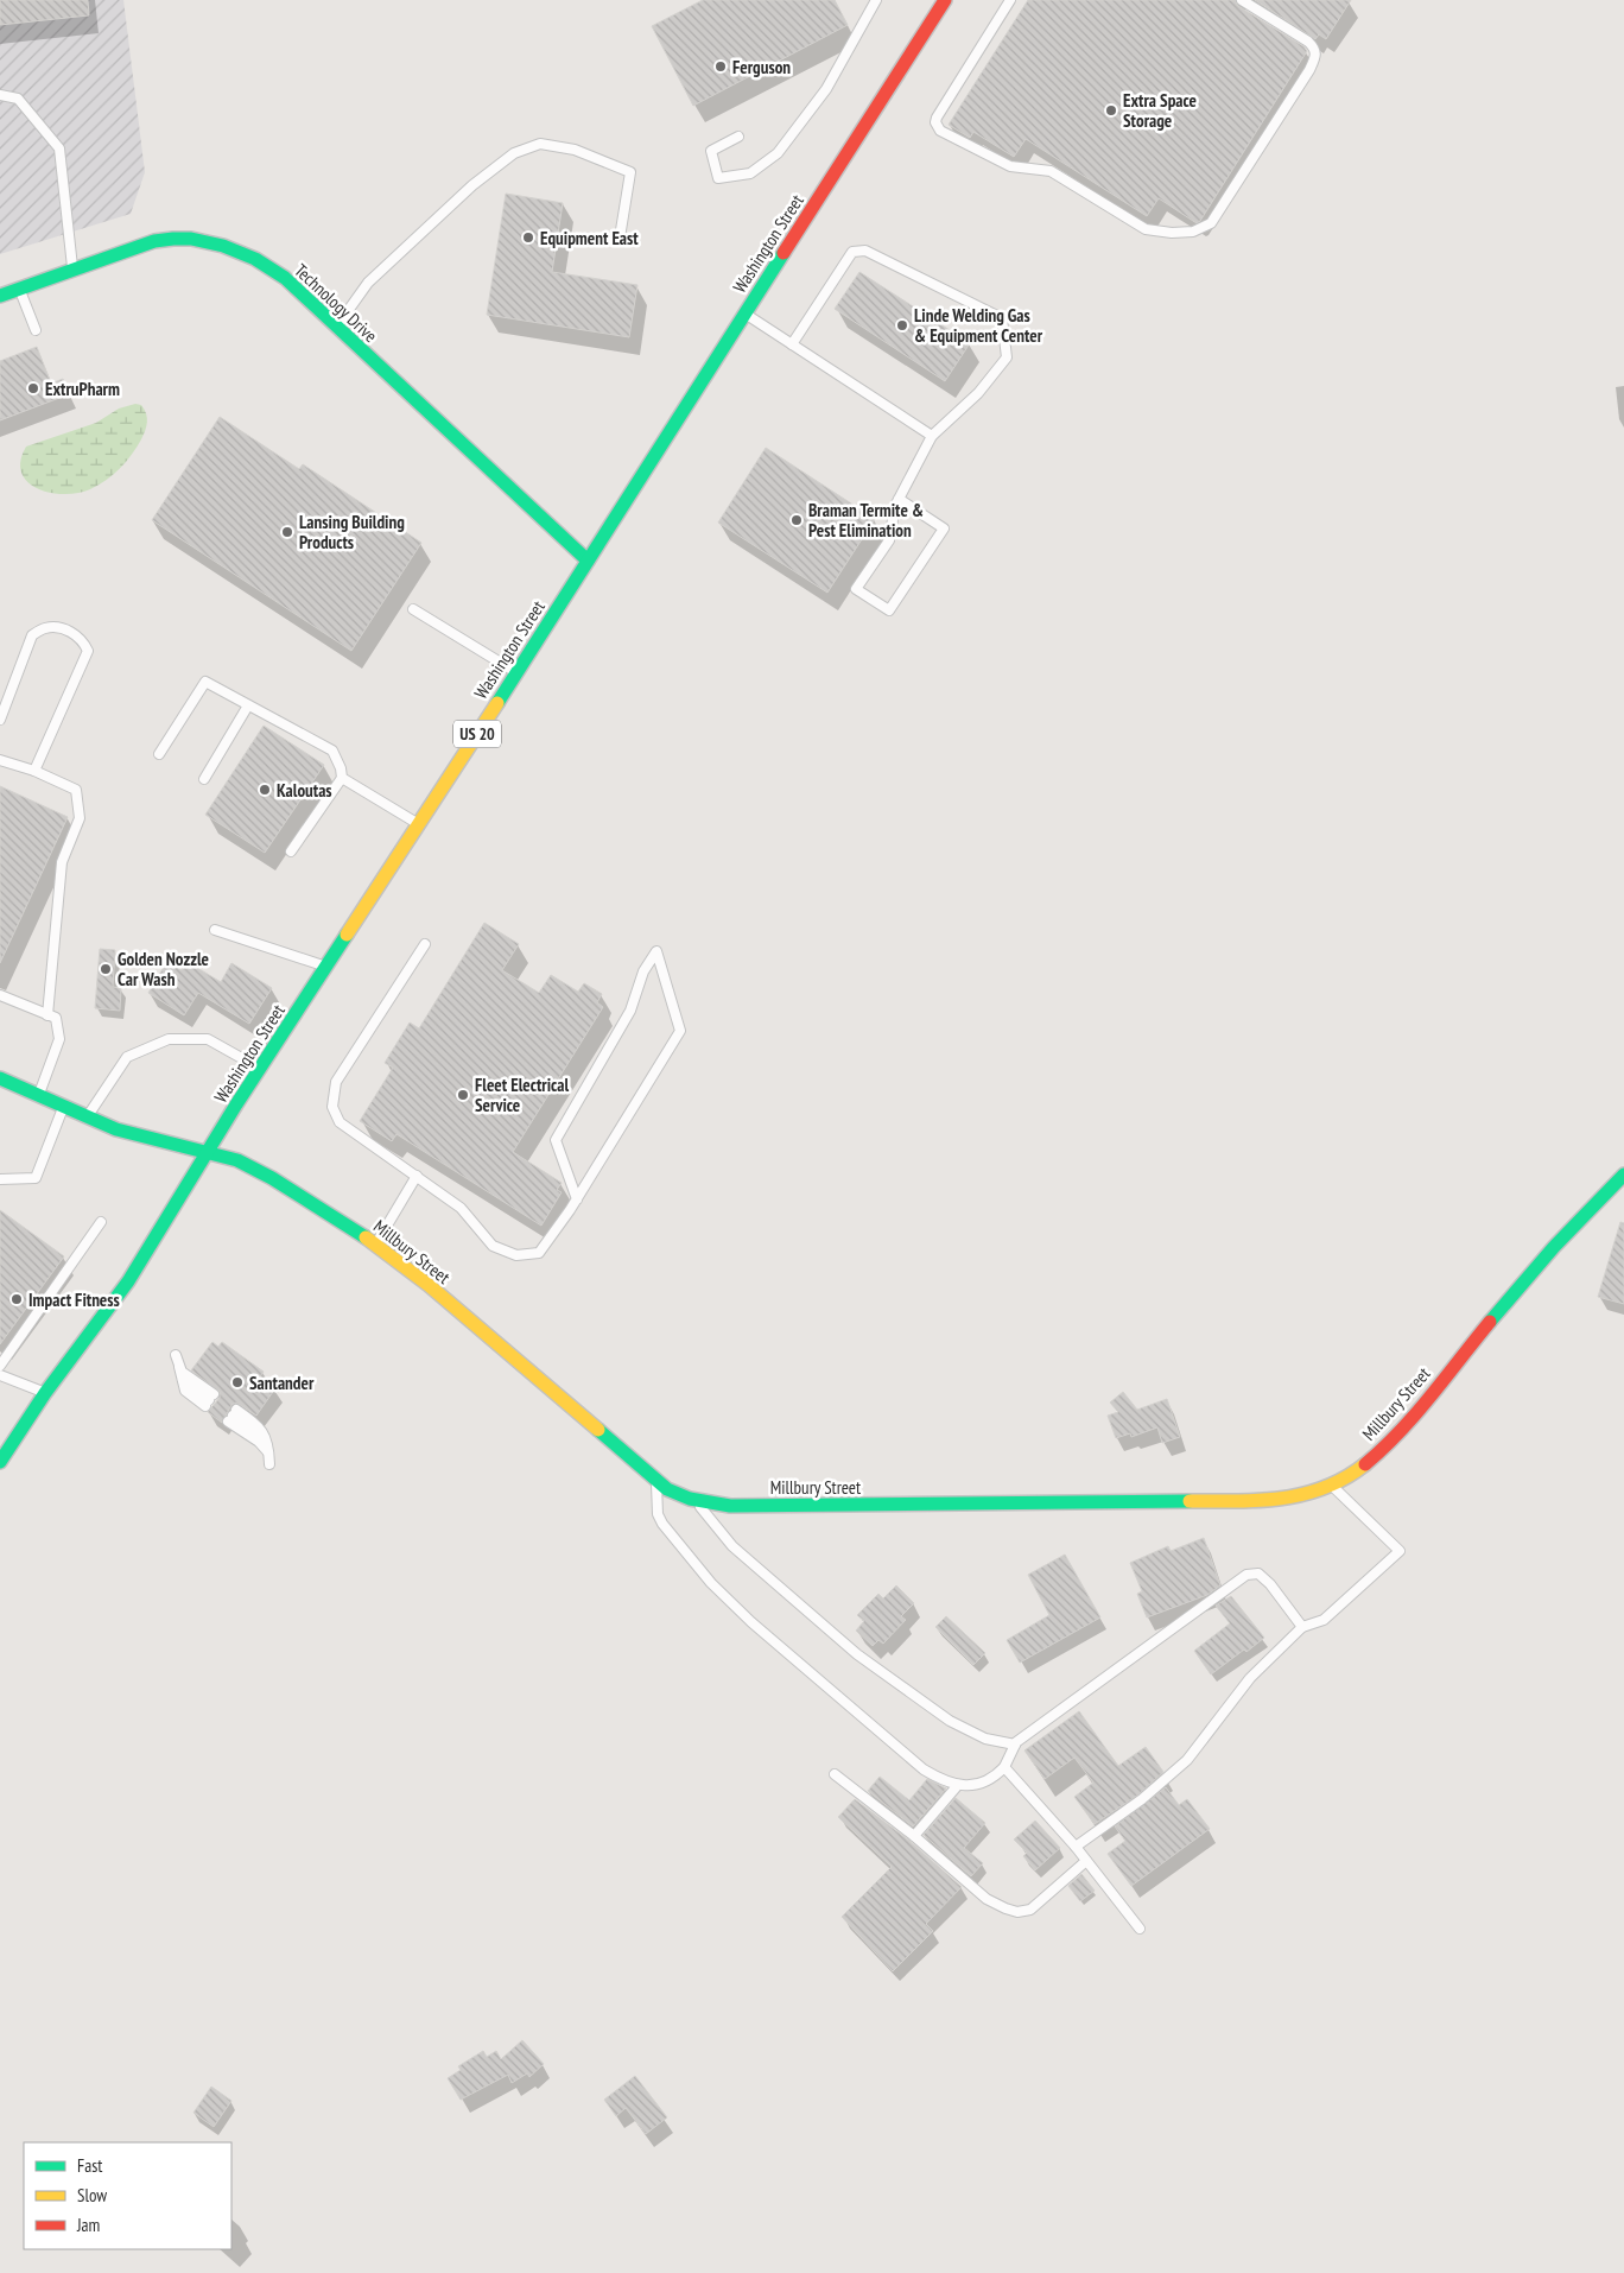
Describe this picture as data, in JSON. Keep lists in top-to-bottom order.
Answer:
{
  "streets": {
    "street": [
      "Washington Street",
      "Technology Drive",
      "US 20",
      "Millbury Street"
    ]
  },
  "crossings": [
    ["Washington Street", "Technology Drive"],
    ["Washington Street", "Millbury Street"]
  ],
  "places": [
    "Ferguson",
    "Extra Space Storage",
    "Equipment East",
    "Linde Welding Gas & Equipment Center",
    "ExtruPharm",
    "Braman Termite & Pest Elimination",
    "Lansing Building Products",
    "Kaloutas",
    "Golden Nozzle Car Wash",
    "Fleet Electrical Service",
    "Impact Fitness",
    "Santander"
  ],
  "legend": ["Fast", "Slow", "Jam"]
}
